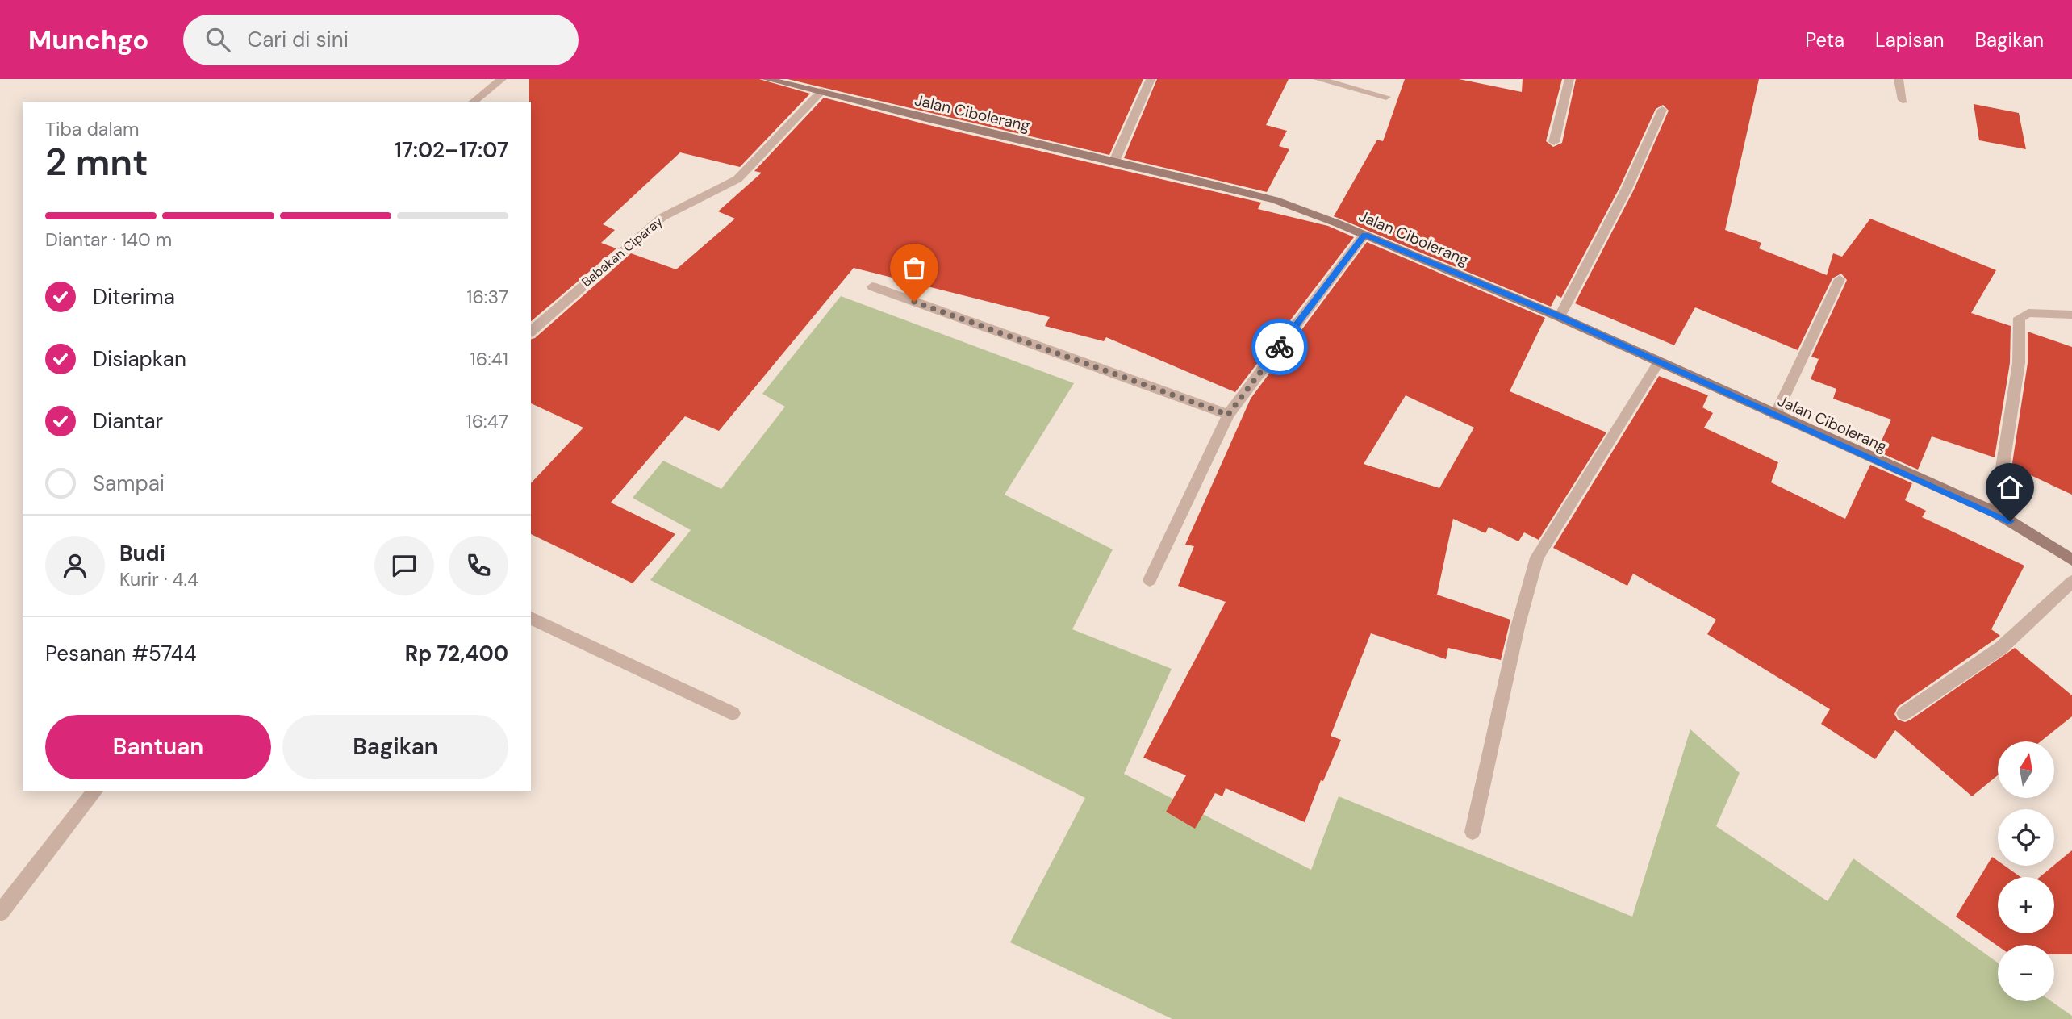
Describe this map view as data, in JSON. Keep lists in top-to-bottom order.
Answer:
{
  "streets": {
    "street": ["Jalan Cibolerang", "Babakan Ciparay"]
  },
  "crossings": [
    ["Jalan Cibolerang", "Babakan Ciparay"]
  ],
  "north": "top",
  "page": {
    "header": "Munchgo",
    "search": "Cari di sini",
    "nav": ["Peta", "Lapisan", "Bagikan"],
    "heading": ["2 mnt", "Tiba dalam", "17:02–17:07"],
    "panel": [
      "Budi",
      "Kurir · 4.4",
      "Pesanan #5744",
      "Rp 72,400"
    ],
    "bar": "Diantar · 140 m",
    "list": [
      ["Diterima", "16:37"],
      ["Disiapkan", "16:41"],
      ["Diantar", "16:47"],
      "Sampai"
    ],
    "buttons": ["Bantuan", "Bagikan"],
    "map_buttons": ["+", "−"]
  }
}
